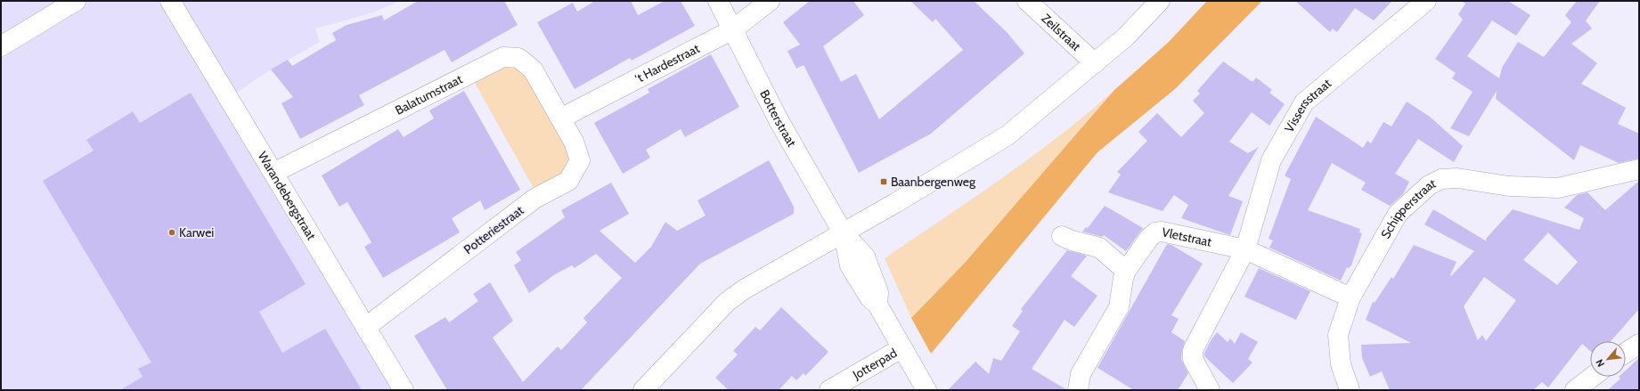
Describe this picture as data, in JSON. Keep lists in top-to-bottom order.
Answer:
{
  "streets": {
    "street": [
      "Zeilstraat",
      "'t Hardestraat",
      "Balatumstraat",
      "Vissersstraat",
      "Botterstraat",
      "Warandebergstraat",
      "Schipperstraat",
      "Potteriestraat",
      "Vletstraat",
      "Jotterpad"
    ]
  },
  "crossings": [
    ["'t Hardestraat", "Balatumstraat"],
    ["'t Hardestraat", "Botterstraat"],
    ["'t Hardestraat", "Potteriestraat"],
    ["Balatumstraat", "Warandebergstraat"],
    ["Balatumstraat", "Potteriestraat"],
    ["Vissersstraat", "Vletstraat"],
    ["Botterstraat", "Jotterpad"],
    ["Warandebergstraat", "Potteriestraat"]
  ],
  "places": {
    "transit": ["Baanbergenweg"],
    "other": ["Karwei"]
  },
  "north": "bottom left"
}
